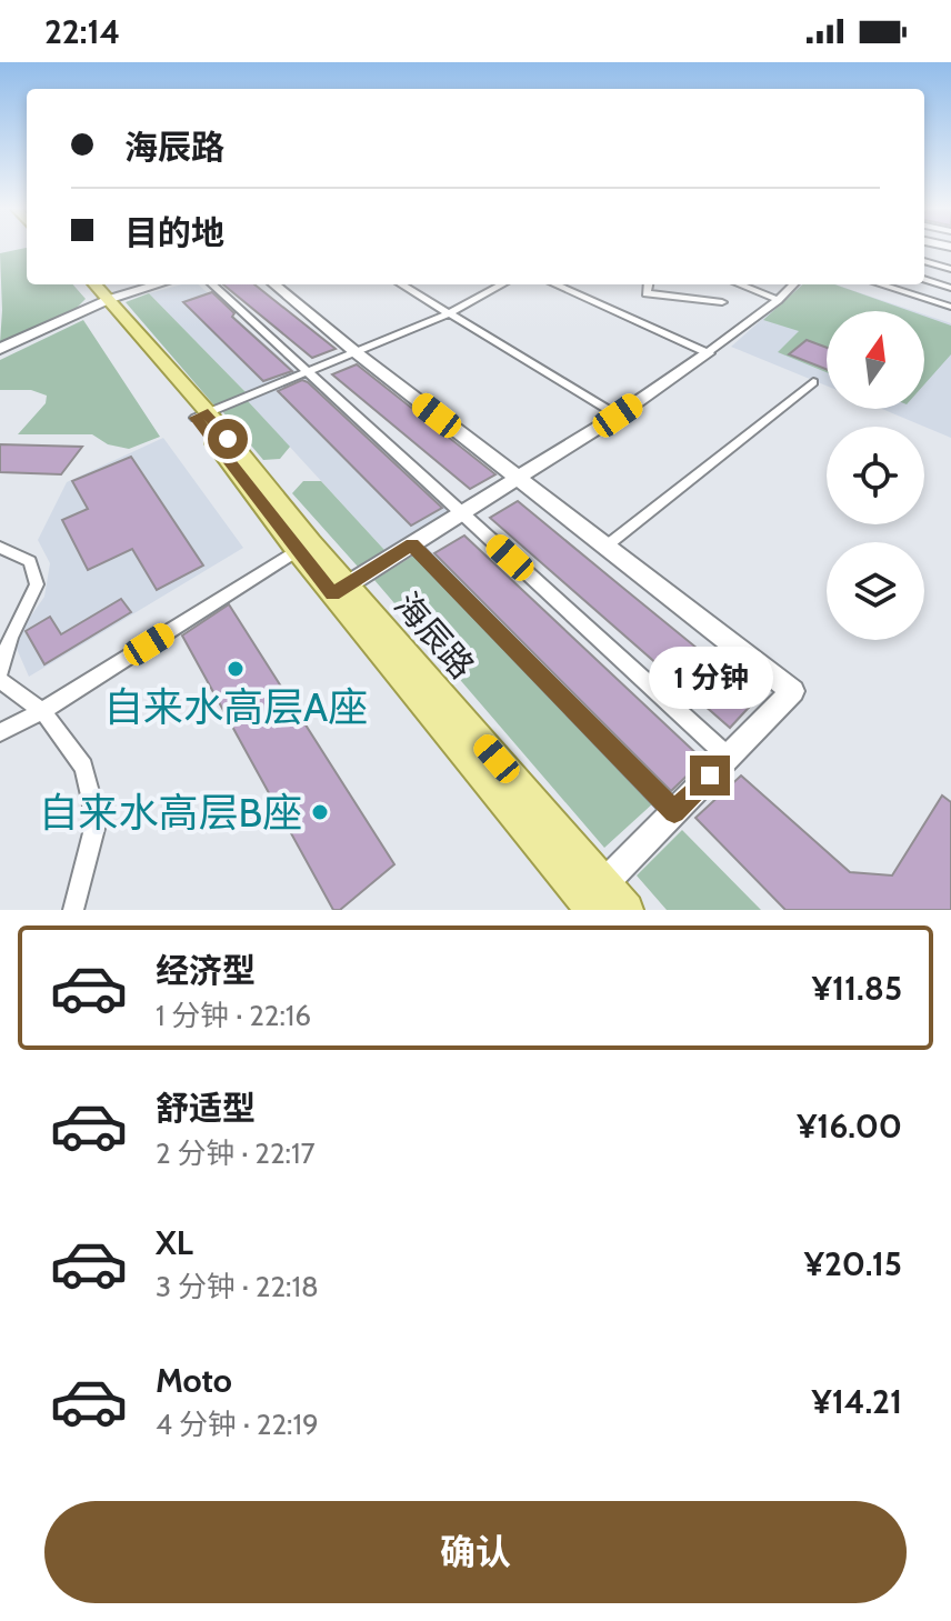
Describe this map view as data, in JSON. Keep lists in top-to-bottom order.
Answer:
{
  "streets": {
    "main road": ["海辰路"]
  },
  "places": ["自来水高层A座", "自来水高层B座"],
  "north": "top",
  "page": {
    "status": "22:14",
    "banner": ["海辰路", "目的地"],
    "bubble": "1 分钟",
    "list": [
      {
        "name": "经济型",
        "note": "1 分钟 · 22:16",
        "value": "¥11.85"
      },
      {
        "name": "舒适型",
        "note": "2 分钟 · 22:17",
        "value": "¥16.00"
      },
      {
        "name": "XL",
        "note": "3 分钟 · 22:18",
        "value": "¥20.15"
      },
      {
        "name": "Moto",
        "note": "4 分钟 · 22:19",
        "value": "¥14.21"
      }
    ],
    "buttons": "确认"
  }
}
